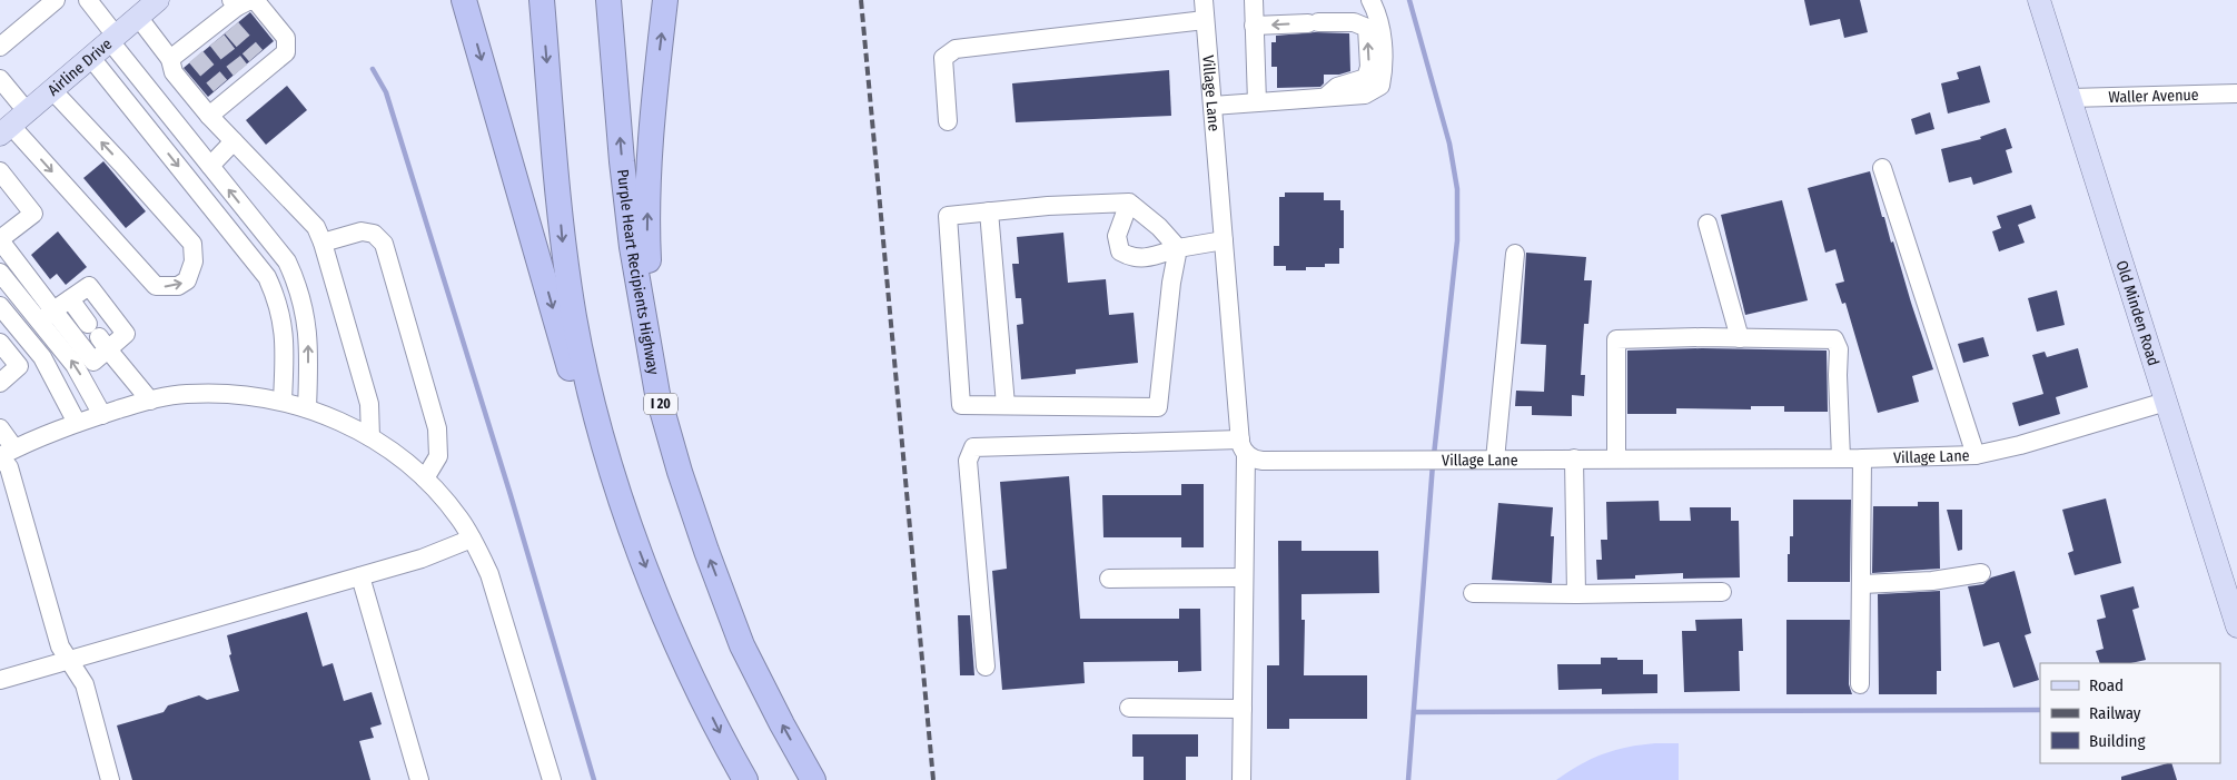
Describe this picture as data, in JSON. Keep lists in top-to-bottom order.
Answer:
{
  "streets": {
    "highway": ["Purple Heart Recipients Highway", "I 20"],
    "main road": ["Airline Drive", "Old Minden Road"],
    "street": ["Village Lane", "Waller Avenue"]
  },
  "crossings": [
    ["Village Lane", "Old Minden Road"],
    ["Waller Avenue", "Old Minden Road"]
  ],
  "legend": ["Road", "Railway", "Building"]
}
